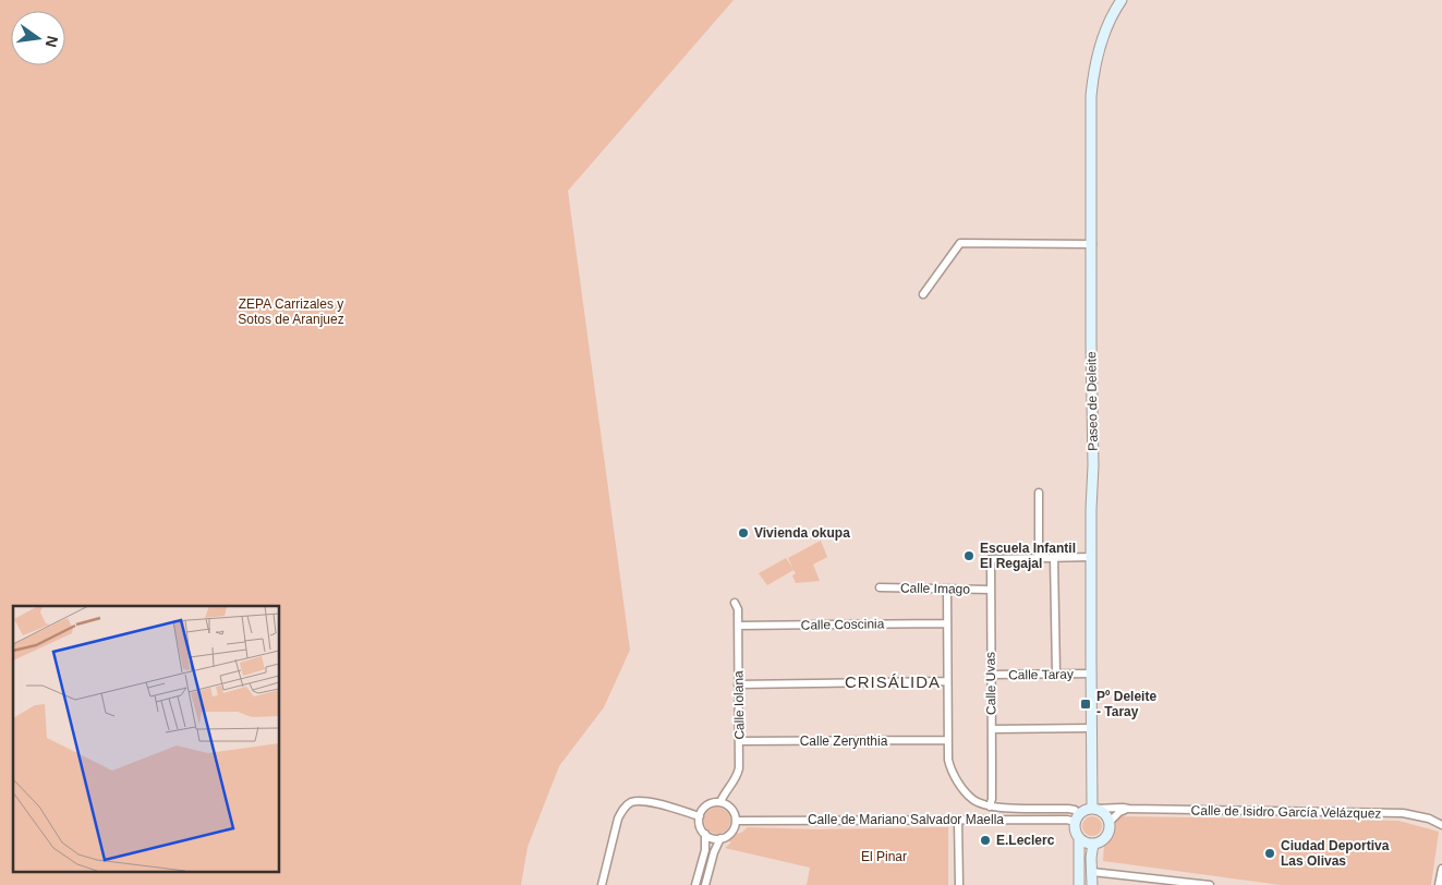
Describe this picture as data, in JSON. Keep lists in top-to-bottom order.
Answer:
{
  "streets": {
    "main road": ["Paseo de Deleite"],
    "street": [
      "Calle Imago",
      "Calle Coscinia",
      "Calle Taray",
      "Calle Uvas",
      "Calle Iolana",
      "Calle Zerynthia",
      "Calle de Isidro García Velázquez",
      "Calle de Mariano Salvador Maella"
    ]
  },
  "crossings": [
    ["Paseo de Deleite", "Calle Taray"],
    ["Paseo de Deleite", "Calle de Isidro García Velázquez"],
    ["Paseo de Deleite", "Calle de Mariano Salvador Maella"],
    ["Calle Imago", "Calle Uvas"],
    ["Calle Coscinia", "Calle Iolana"],
    ["Calle Taray", "Calle Uvas"],
    ["Calle Iolana", "Calle Zerynthia"],
    ["Calle Iolana", "Calle de Mariano Salvador Maella"],
    ["Calle de Isidro García Velázquez", "Calle de Mariano Salvador Maella"]
  ],
  "districts": ["CRISÁLIDA"],
  "parks": ["ZEPA Carrizales y Sotos de Aranjuez", "El Pinar"],
  "places": {
    "other": [
      "Vivienda okupa",
      "Escuela Infantil El Regajal",
      "E.Leclerc",
      "Ciudad Deportiva Las Olivas"
    ],
    "transit": ["Pº Deleite - Taray"]
  },
  "north": "right"
}
